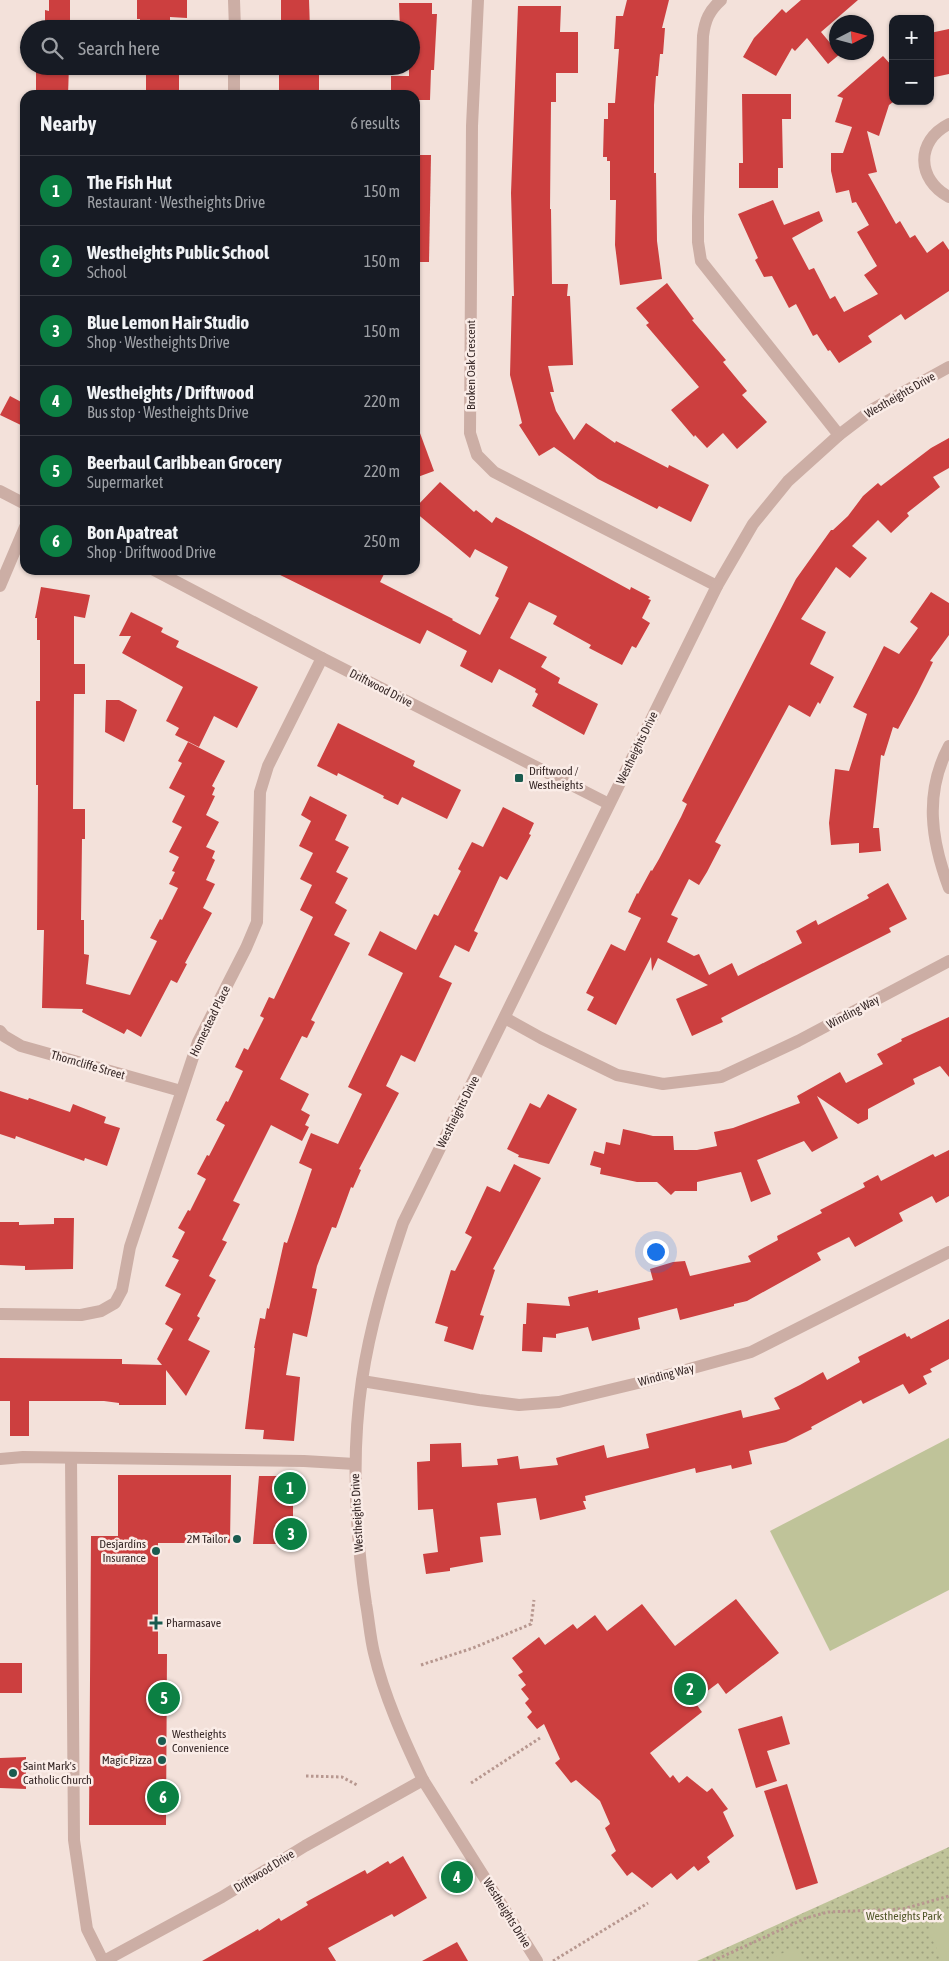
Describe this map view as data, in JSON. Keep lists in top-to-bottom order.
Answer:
{
  "streets": {
    "street": [
      "Broken Oak Crescent",
      "Westheights Drive",
      "Driftwood Drive",
      "Winding Way",
      "Homestead Place",
      "Thorncliffe Street"
    ]
  },
  "crossings": [
    ["Broken Oak Crescent", "Westheights Drive"],
    ["Westheights Drive", "Driftwood Drive"],
    ["Westheights Drive", "Winding Way"],
    ["Driftwood Drive", "Homestead Place"],
    ["Homestead Place", "Thorncliffe Street"]
  ],
  "parks": ["Westheights Park"],
  "places": {
    "transit": ["Driftwood / Westheights"],
    "other": [
      "2M Tailor",
      "Desjardins Insurance",
      "Westheights Convenience",
      "Magic Pizza",
      "Saint Mark's Catholic Church"
    ],
    "health": ["Pharmasave"]
  },
  "north": "right",
  "page": {
    "map_buttons": ["+", "−"],
    "search": "Search here",
    "heading": ["Nearby", "6 results"],
    "list": [
      {
        "mark": "1",
        "name": "The Fish Hut",
        "note": "Restaurant · Westheights Drive",
        "value": "150 m"
      },
      {
        "mark": "2",
        "name": "Westheights Public School",
        "note": "School",
        "value": "150 m"
      },
      {
        "mark": "3",
        "name": "Blue Lemon Hair Studio",
        "note": "Shop · Westheights Drive",
        "value": "150 m"
      },
      {
        "mark": "4",
        "name": "Westheights / Driftwood",
        "note": "Bus stop · Westheights Drive",
        "value": "220 m"
      },
      {
        "mark": "5",
        "name": "Beerbaul Caribbean Grocery",
        "note": "Supermarket",
        "value": "220 m"
      },
      {
        "mark": "6",
        "name": "Bon Apatreat",
        "note": "Shop · Driftwood Drive",
        "value": "250 m"
      }
    ],
    "pins": [
      "1",
      "3",
      "2",
      "5",
      "6",
      "4"
    ]
  }
}
